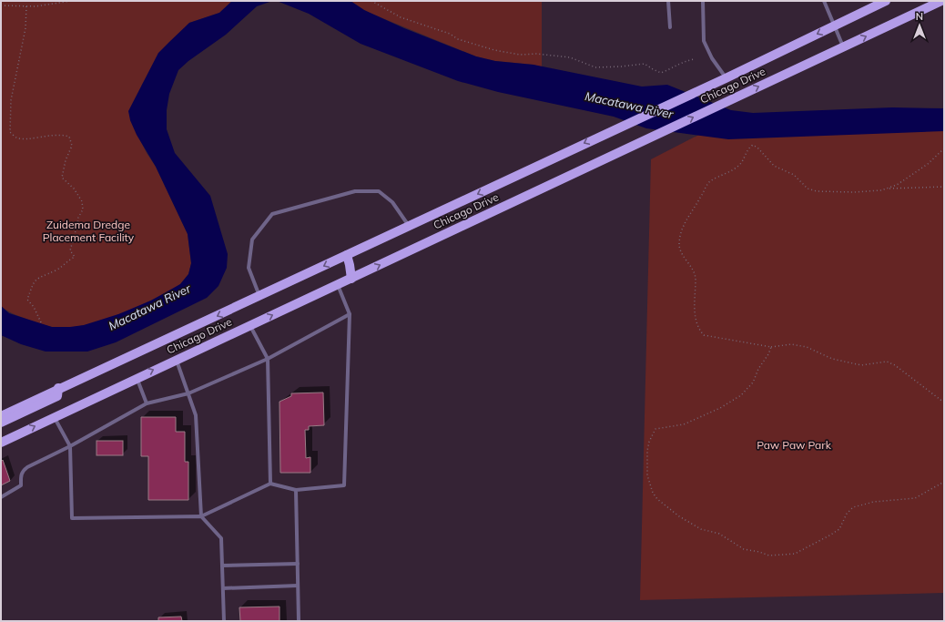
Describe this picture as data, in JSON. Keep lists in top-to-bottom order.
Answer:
{
  "streets": {
    "main road": ["Chicago Drive"]
  },
  "water": ["Macatawa River"],
  "parks": ["Zuidema Dredge Placement Facility", "Paw Paw Park"],
  "north": "top"
}
